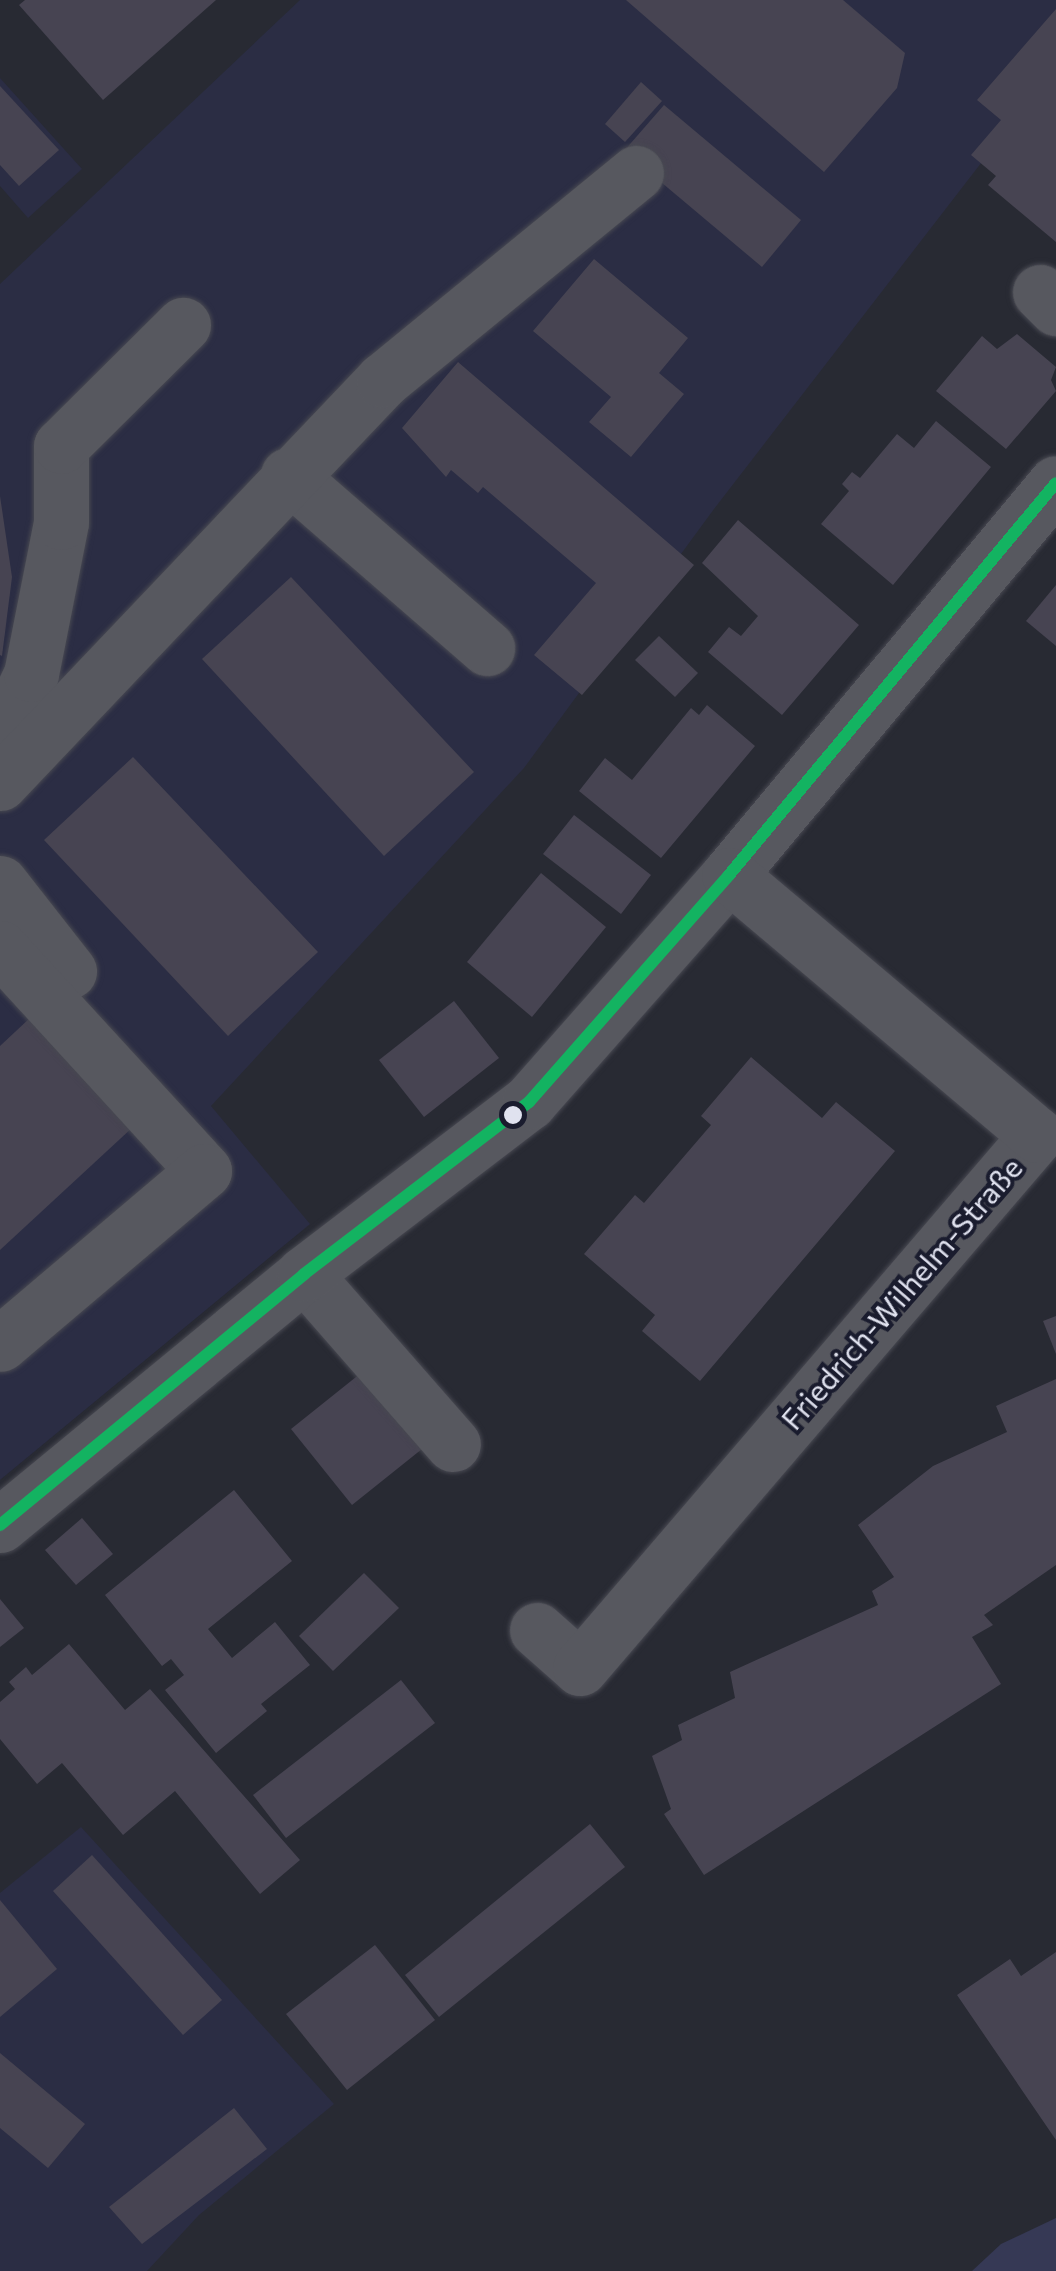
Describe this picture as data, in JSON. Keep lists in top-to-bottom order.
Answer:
{
  "streets": {
    "street": ["Friedrich-Wilhelm-Straße"]
  }
}
